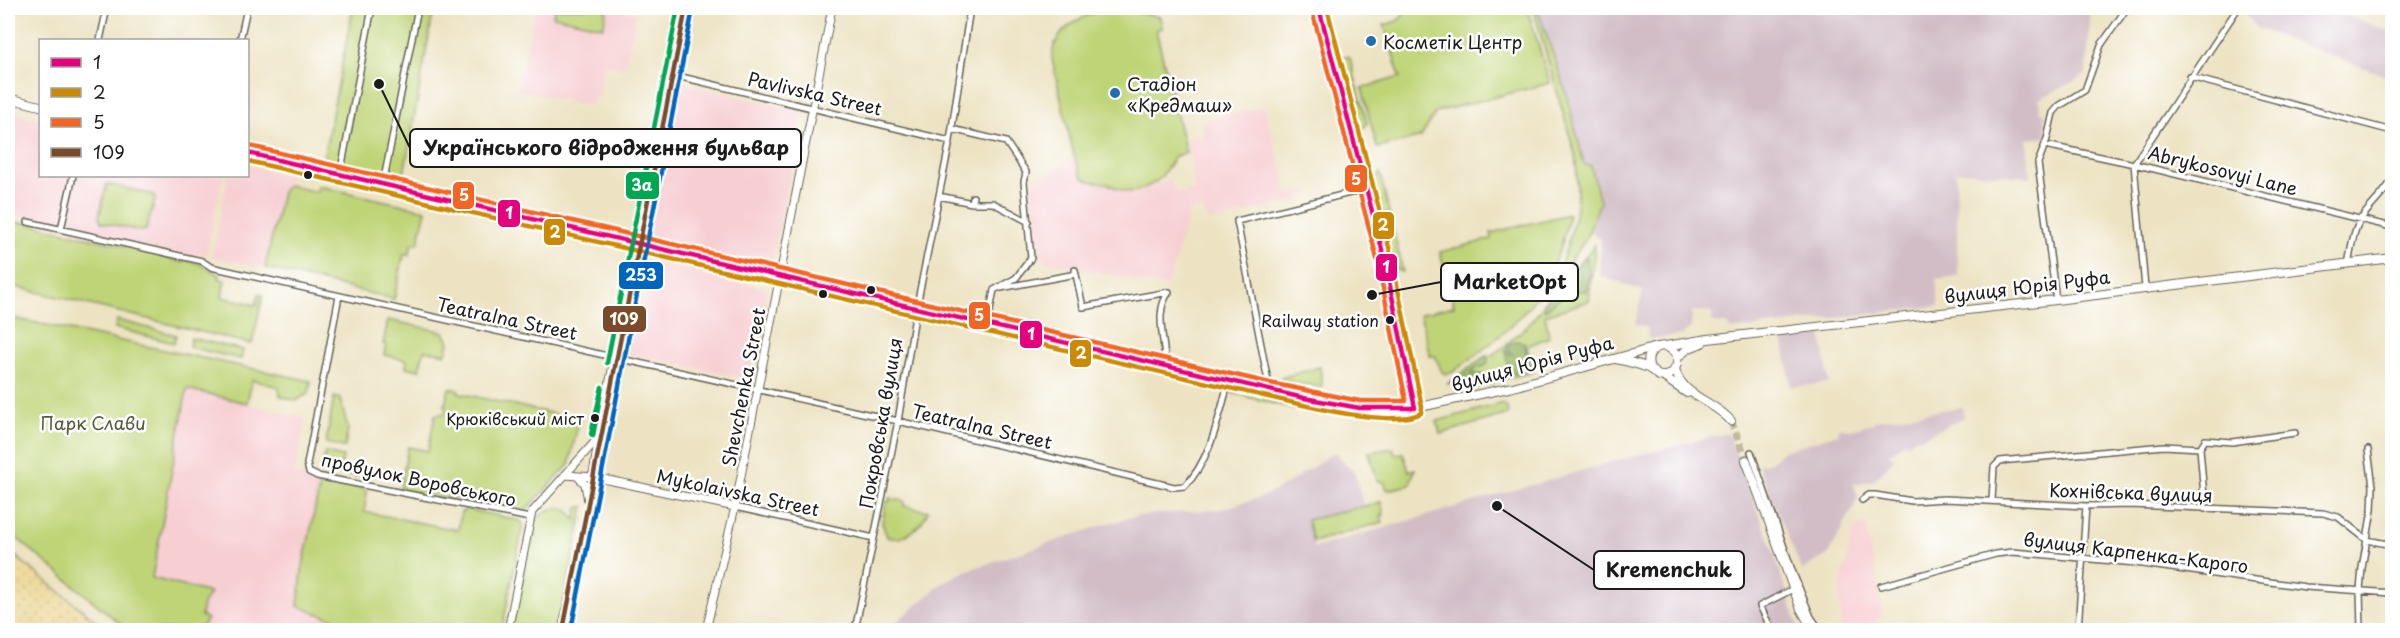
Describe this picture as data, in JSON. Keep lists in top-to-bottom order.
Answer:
{
  "streets": {
    "main road": ["вулиця Юрія Руфа"],
    "street": [
      "Pavlivska Street",
      "Abrykosovyi Lane",
      "Teatralna Street",
      "Shevchenka Street",
      "Покровська вулиця",
      "провулок Воровського",
      "Mykolaivska Street",
      "Кохнівська вулиця",
      "вулиця Карпенка-Карого"
    ]
  },
  "crossings": [
    ["Pavlivska Street", "Shevchenka Street"],
    ["Pavlivska Street", "Покровська вулиця"],
    ["Teatralna Street", "Shevchenka Street"],
    ["Teatralna Street", "Покровська вулиця"],
    ["Teatralna Street", "провулок Воровського"],
    ["Shevchenka Street", "Mykolaivska Street"],
    ["Покровська вулиця", "Mykolaivska Street"]
  ],
  "parks": ["Парк Слави"],
  "places": [
    "Косметік Центр",
    "Українського відродження бульвар",
    "Стадіон «Кредмаш»",
    "MarketOpt",
    "Railway station",
    "Крюківський міст",
    "Kremenchuk"
  ],
  "lines": [
    "transit line 1",
    "transit line 2",
    "transit line 109",
    "transit line 3а",
    "transit line 253",
    "transit line 5"
  ],
  "legend": [
    "1",
    "2",
    "5",
    "109"
  ]
}
